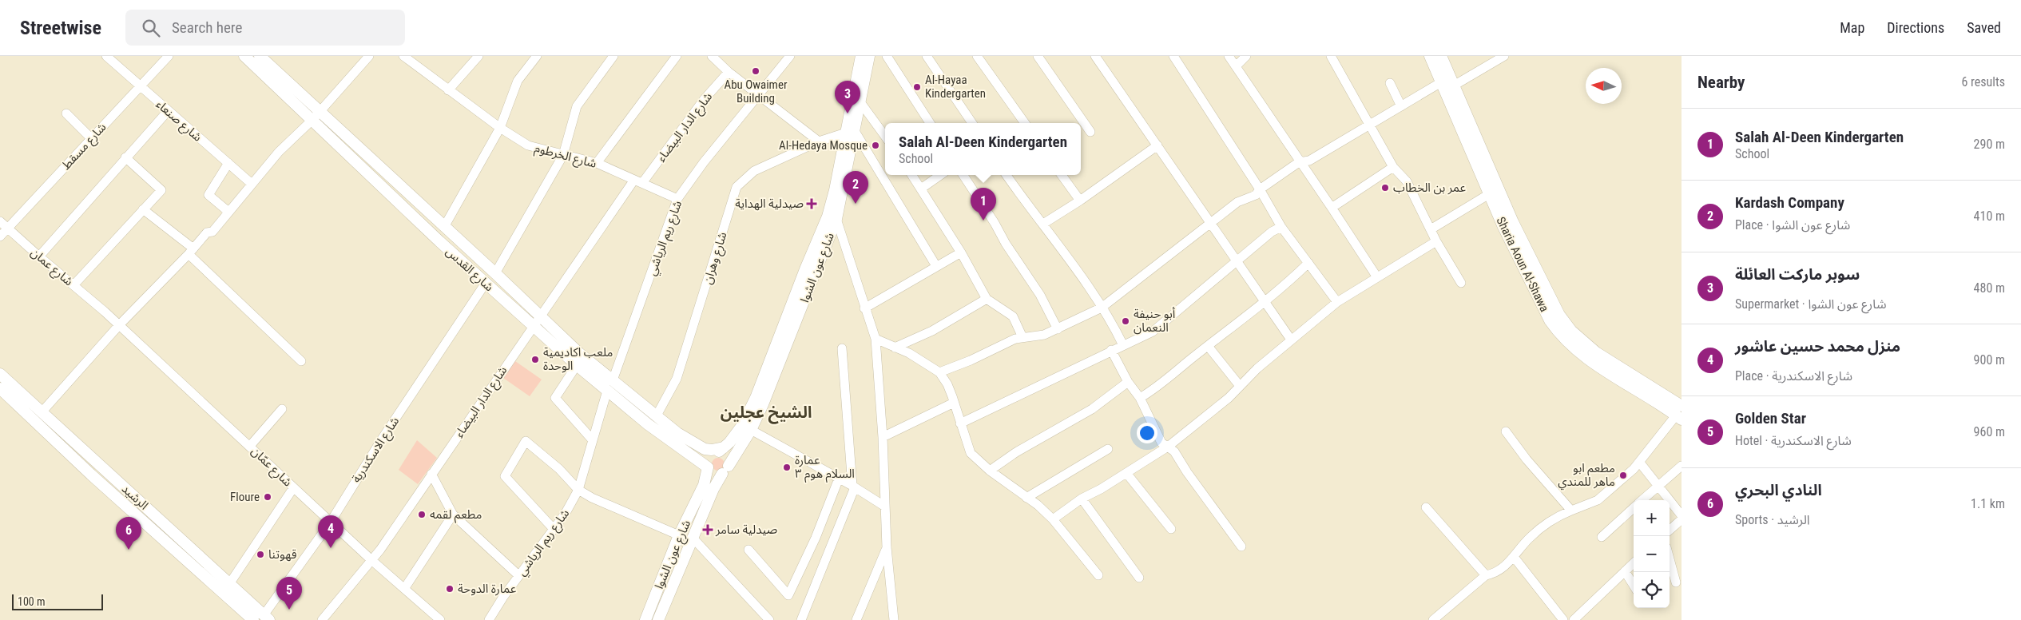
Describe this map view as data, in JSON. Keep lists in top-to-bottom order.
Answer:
{
  "streets": {
    "main road": [
      "Sharia Aoun Al-Shawa",
      "شارع عون الشوا",
      "شارع القدس",
      "الرشيد"
    ],
    "street": [
      "شارع صنعاء",
      "شارع الدار البيضاء",
      "شارع مسقط",
      "شارع الخرطوم",
      "شارع ريم الرياشي",
      "شارع وهران",
      "شارع عمان",
      "شارع الاسكندرية",
      "شارع عمّان"
    ]
  },
  "crossings": [
    ["شارع صنعاء", "شارع مسقط"],
    ["شارع الدار البيضاء", "شارع الخرطوم"],
    ["شارع الدار البيضاء", "شارع القدس"],
    ["شارع الدار البيضاء", "شارع عمّان"],
    ["شارع مسقط", "شارع عمان"],
    ["شارع الخرطوم", "شارع ريم الرياشي"],
    ["شارع ريم الرياشي", "شارع القدس"],
    ["شارع وهران", "شارع عون الشوا"],
    ["شارع وهران", "شارع القدس"],
    ["شارع عمان", "شارع عمّان"],
    ["شارع عون الشوا", "شارع القدس"],
    ["شارع القدس", "شارع الاسكندرية"],
    ["شارع الاسكندرية", "شارع عمّان"],
    ["شارع الاسكندرية", "الرشيد"]
  ],
  "districts": ["الشيخ عجلين"],
  "places": {
    "other": [
      "Abu Owaimer Building",
      "Al-Hayaa Kindergarten",
      "Al-Hedaya Mosque",
      "عمر بن الخطاب",
      "أبو حنيفة النعمان",
      "ملعب اكاديمية الوحدة",
      "عمارة السلام هوم ٣",
      "مطعم ابو ماهر للمندي",
      "Floure",
      "مطعم لقمه",
      "قهوتنا",
      "عمارة الدوحة"
    ],
    "health": ["صيدلية الهداية", "صيدلية سامر"]
  },
  "scale_bar": "100 m",
  "north": "left",
  "page": {
    "header": "Streetwise",
    "search": "Search here",
    "nav": ["Map", "Directions", "Saved"],
    "heading": ["Nearby", "6 results"],
    "pins": [
      "3",
      "2",
      "1",
      "4",
      "6",
      "5"
    ],
    "list": [
      {
        "mark": "1",
        "name": "Salah Al-Deen Kindergarten",
        "note": "School",
        "value": "290 m"
      },
      {
        "mark": "2",
        "name": "Kardash Company",
        "note": "Place · شارع عون الشوا",
        "value": "410 m"
      },
      {
        "mark": "3",
        "name": "سوبر ماركت العائلة",
        "note": "Supermarket · شارع عون الشوا",
        "value": "480 m"
      },
      {
        "mark": "4",
        "name": "منزل محمد حسين عاشور",
        "note": "Place · شارع الاسكندرية",
        "value": "900 m"
      },
      {
        "mark": "5",
        "name": "Golden Star",
        "note": "Hotel · شارع الاسكندرية",
        "value": "960 m"
      },
      {
        "mark": "6",
        "name": "النادي البحري",
        "note": "Sports · الرشيد",
        "value": "1.1 km"
      }
    ],
    "popup": ["Salah Al-Deen Kindergarten", "School"],
    "map_buttons": ["+", "−"],
    "scale": "100 m"
  }
}
